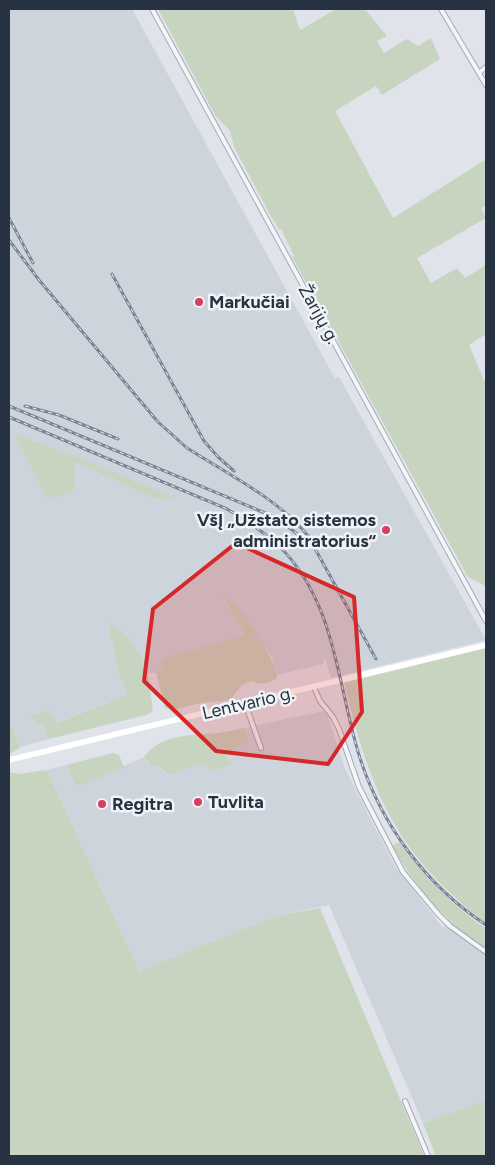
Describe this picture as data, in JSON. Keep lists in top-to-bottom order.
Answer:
{
  "streets": {
    "main road": ["Lentvario g."],
    "street": ["Žarijų g."]
  },
  "places": [
    "Markučiai",
    "VšĮ „Užstato sistemos administratorius“",
    "Tuvlita",
    "Regitra"
  ]
}
